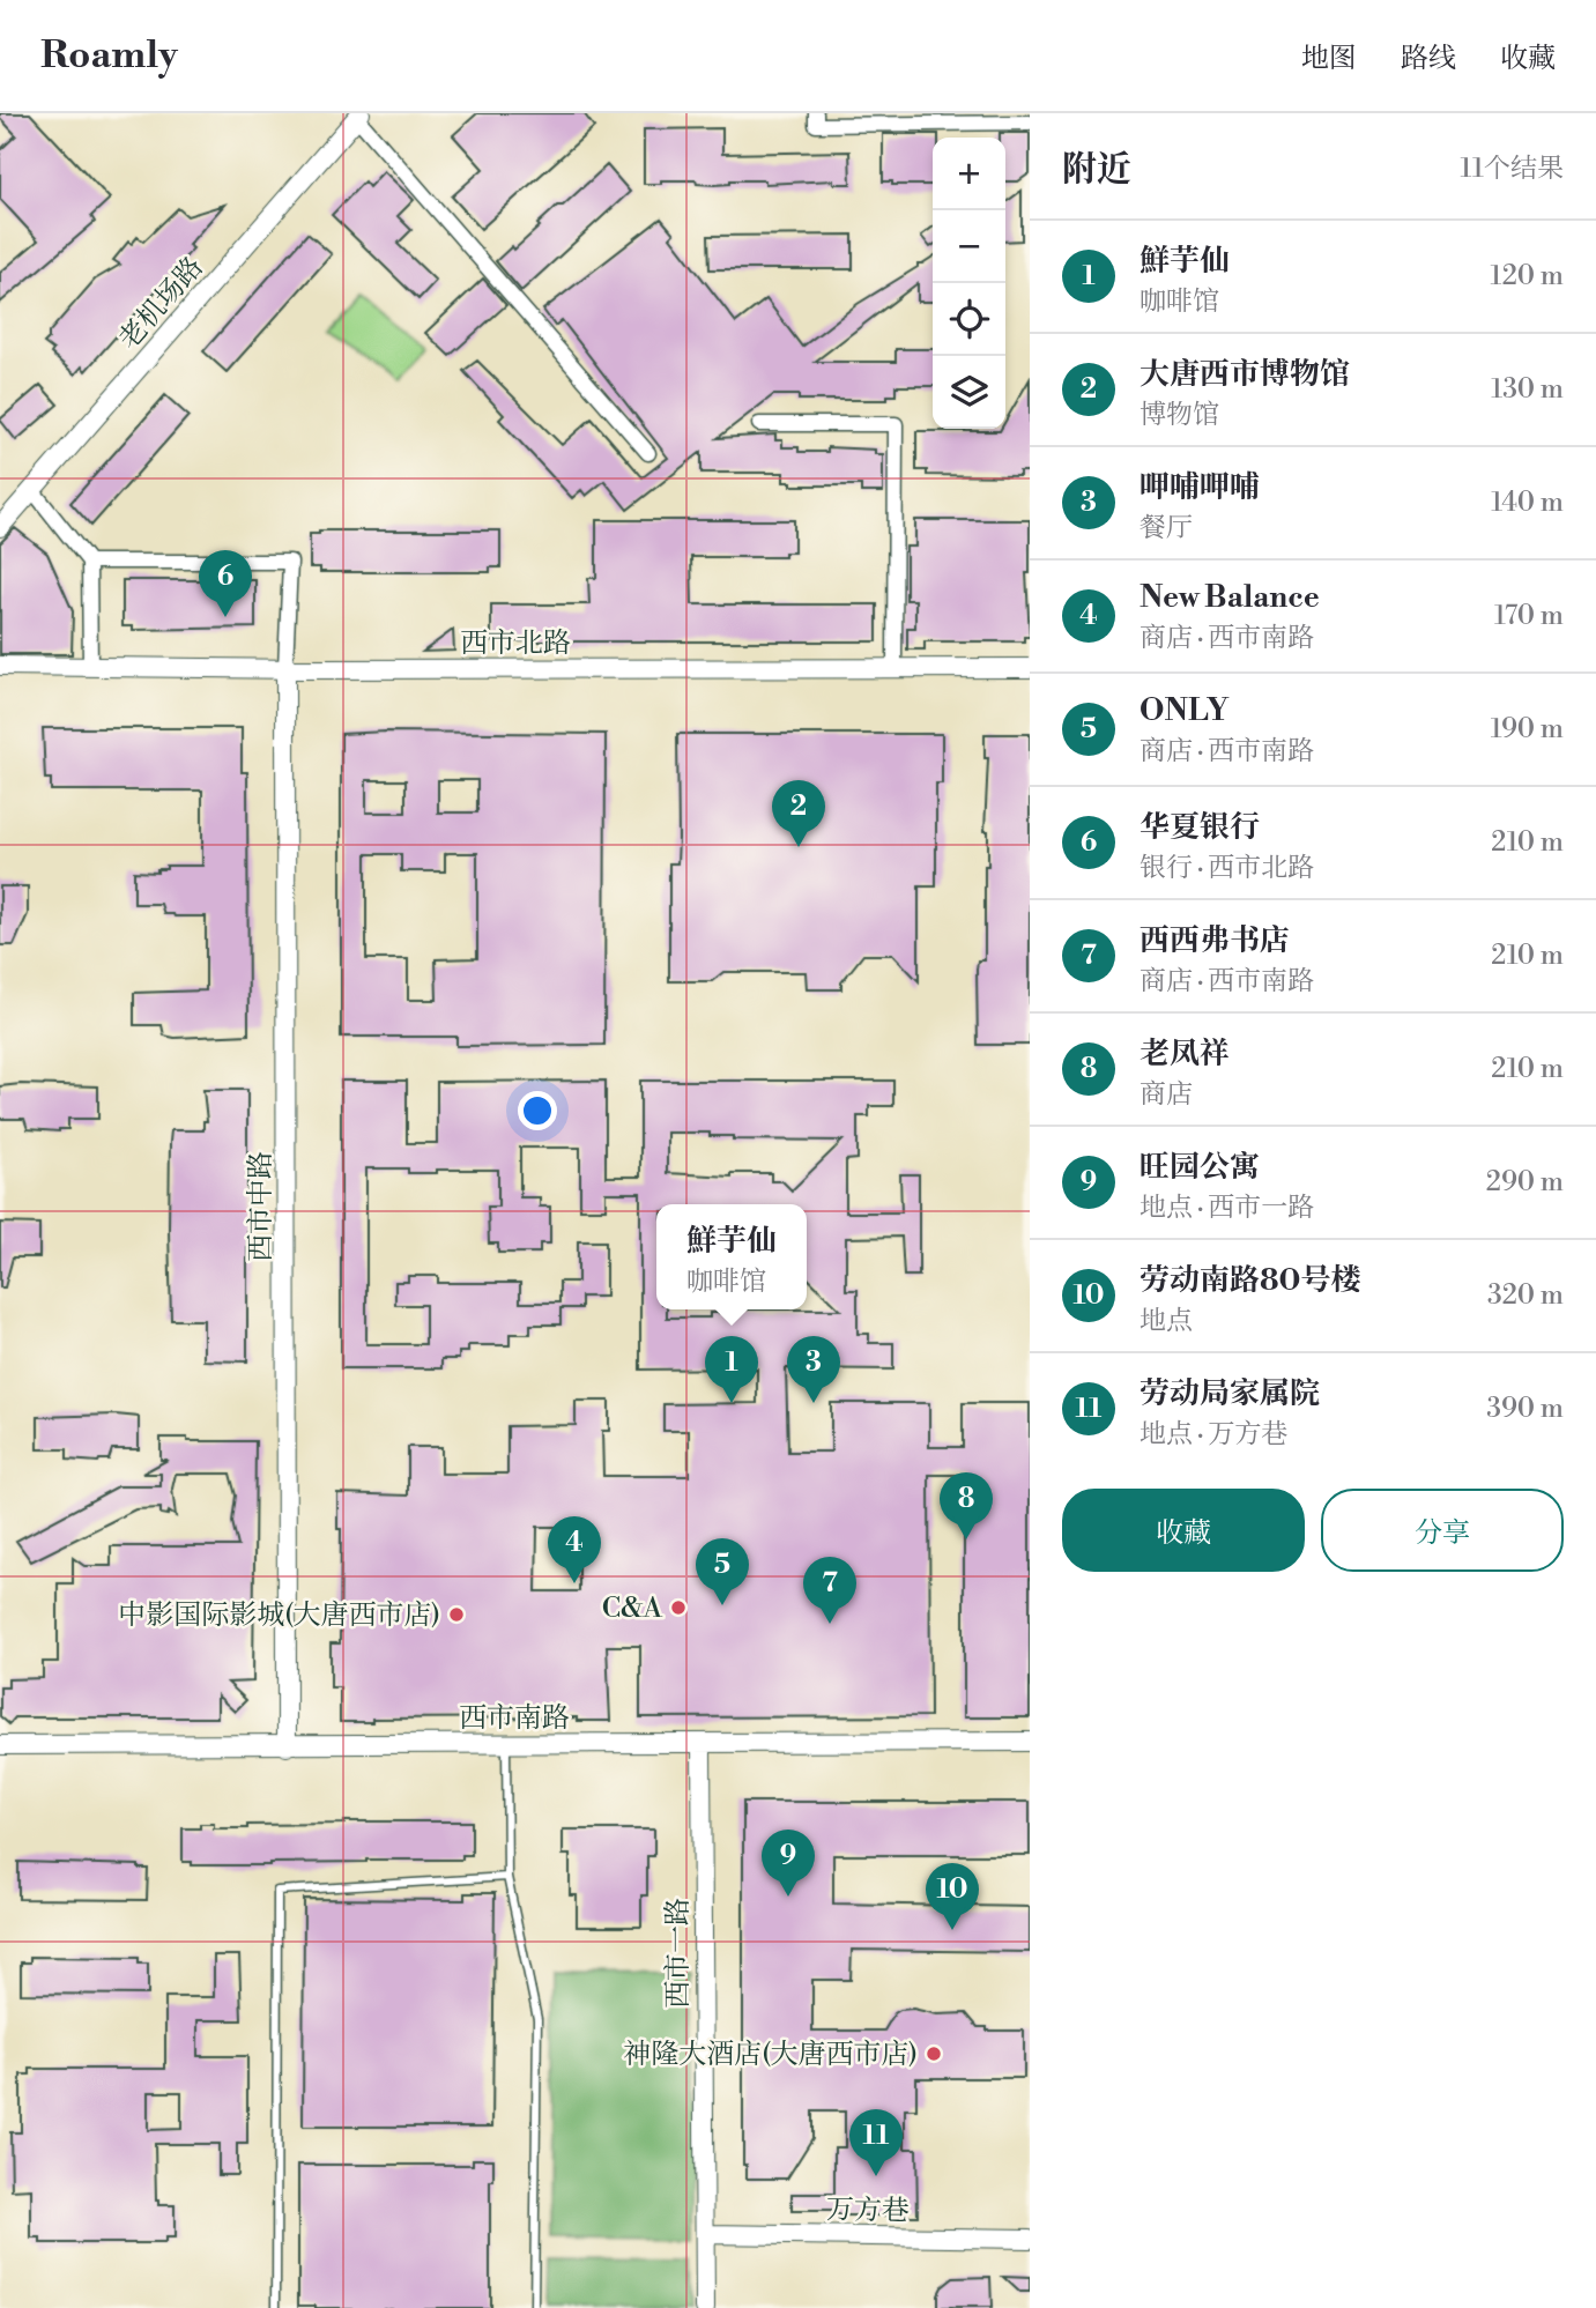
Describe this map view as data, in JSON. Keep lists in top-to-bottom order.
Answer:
{
  "streets": {
    "street": [
      "老机场路",
      "西市北路",
      "西市中路",
      "西市南路",
      "西市一路",
      "万方巷"
    ]
  },
  "crossings": [
    ["西市北路", "西市中路"],
    ["西市中路", "西市南路"],
    ["西市南路", "西市一路"],
    ["西市一路", "万方巷"]
  ],
  "places": ["C&A", "中影国际影城(大唐西市店)", "神隆大酒店(大唐西市店)"],
  "page": {
    "header": "Roamly",
    "nav": ["地图", "路线", "收藏"],
    "heading": ["附近", "11个结果"],
    "map_buttons": ["+", "−"],
    "list": [
      {
        "mark": "1",
        "name": "鮮芋仙",
        "note": "咖啡馆",
        "value": "120 m"
      },
      {
        "mark": "2",
        "name": "大唐西市博物馆",
        "note": "博物馆",
        "value": "130 m"
      },
      {
        "mark": "3",
        "name": "呷哺呷哺",
        "note": "餐厅",
        "value": "140 m"
      },
      {
        "mark": "4",
        "name": "New Balance",
        "note": "商店 · 西市南路",
        "value": "170 m"
      },
      {
        "mark": "5",
        "name": "ONLY",
        "note": "商店 · 西市南路",
        "value": "190 m"
      },
      {
        "mark": "6",
        "name": "华夏银行",
        "note": "银行 · 西市北路",
        "value": "210 m"
      },
      {
        "mark": "7",
        "name": "西西弗书店",
        "note": "商店 · 西市南路",
        "value": "210 m"
      },
      {
        "mark": "8",
        "name": "老凤祥",
        "note": "商店",
        "value": "210 m"
      },
      {
        "mark": "9",
        "name": "旺园公寓",
        "note": "地点 · 西市一路",
        "value": "290 m"
      },
      {
        "mark": "10",
        "name": "劳动南路80号楼",
        "note": "地点",
        "value": "320 m"
      },
      {
        "mark": "11",
        "name": "劳动局家属院",
        "note": "地点 · 万方巷",
        "value": "390 m"
      }
    ],
    "pins": [
      "6",
      "2",
      "1",
      "3",
      "8",
      "4",
      "5",
      "7",
      "9",
      "10",
      "11"
    ],
    "popup": ["鮮芋仙", "咖啡馆"],
    "buttons": ["收藏", "分享"]
  }
}
